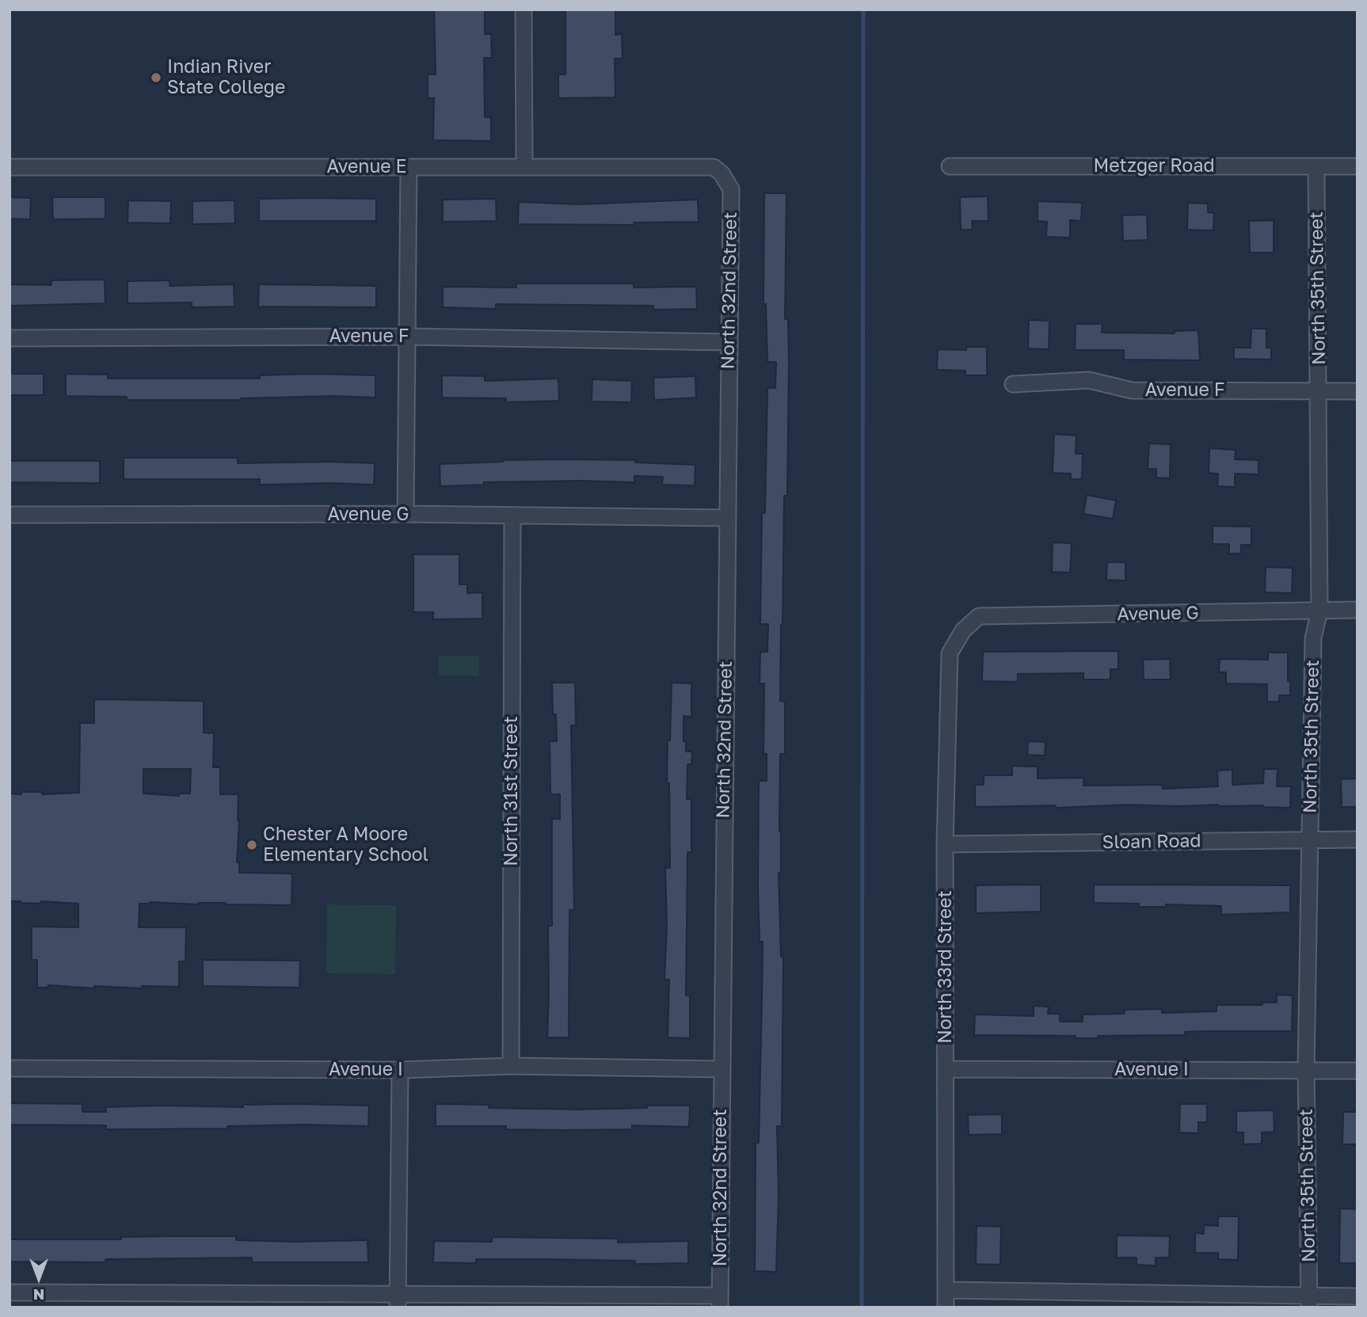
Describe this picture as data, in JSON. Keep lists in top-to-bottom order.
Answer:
{
  "streets": {
    "street": [
      "Metzger Road",
      "Avenue E",
      "North 35th Street",
      "North 32nd Street",
      "Avenue F",
      "Avenue G",
      "North 31st Street",
      "Sloan Road",
      "North 33rd Street",
      "Avenue I"
    ]
  },
  "crossings": [
    ["Metzger Road", "North 35th Street"],
    ["Avenue E", "North 32nd Street"],
    ["North 35th Street", "Avenue F"],
    ["North 35th Street", "Avenue G"],
    ["North 35th Street", "Sloan Road"],
    ["North 35th Street", "Avenue I"],
    ["North 32nd Street", "Avenue F"],
    ["North 32nd Street", "Avenue G"],
    ["North 32nd Street", "Avenue I"],
    ["Avenue G", "North 31st Street"],
    ["Avenue G", "North 33rd Street"],
    ["North 31st Street", "Avenue I"],
    ["Sloan Road", "North 33rd Street"],
    ["North 33rd Street", "Avenue I"]
  ],
  "places": ["Indian River State College", "Chester A Moore Elementary School"],
  "north": "bottom"
}
